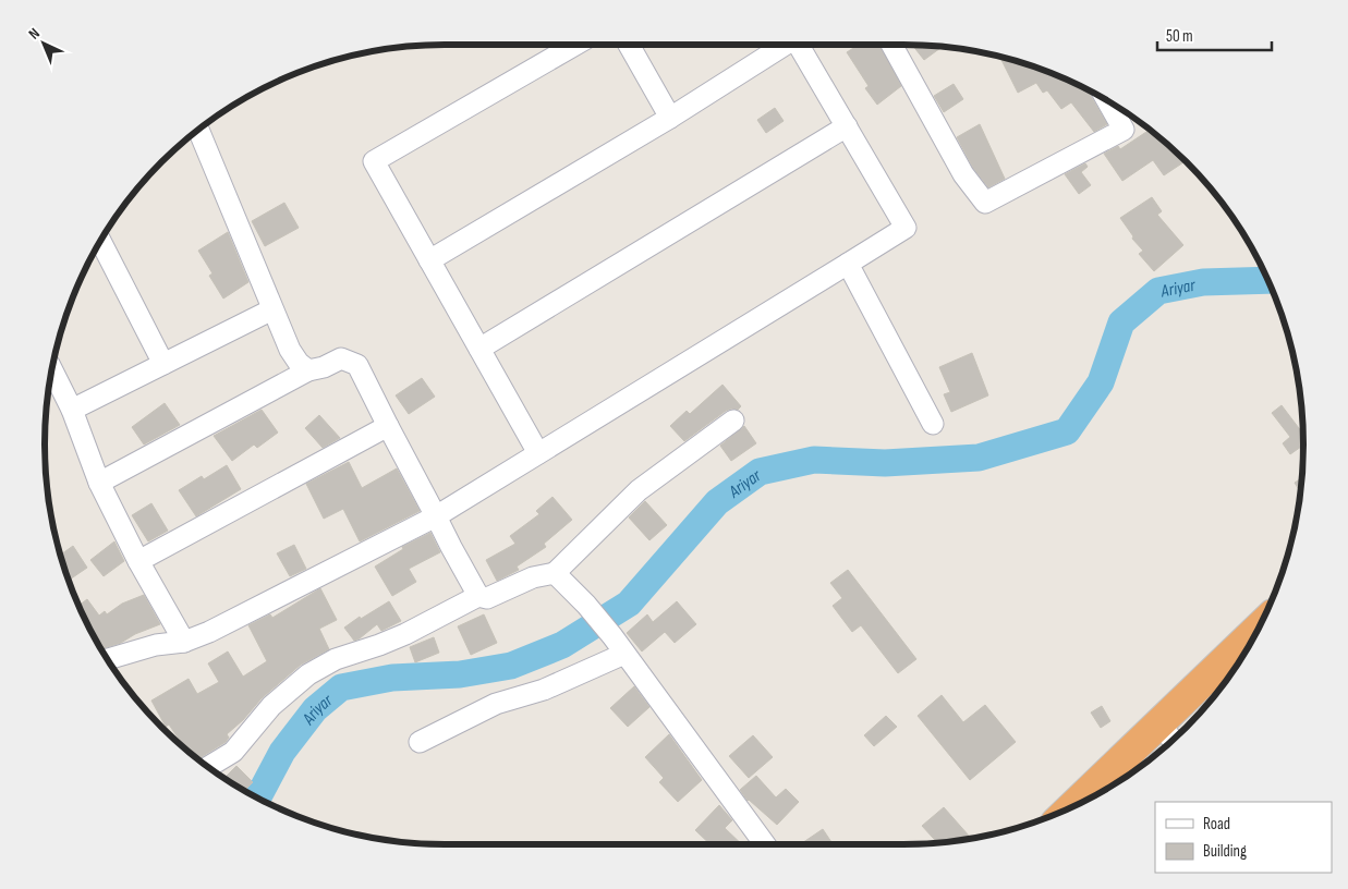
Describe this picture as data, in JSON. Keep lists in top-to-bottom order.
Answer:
{
  "water": ["Ariyar"],
  "legend": ["Road", "Building"],
  "scale_bar": "50 m",
  "north": "top left"
}
